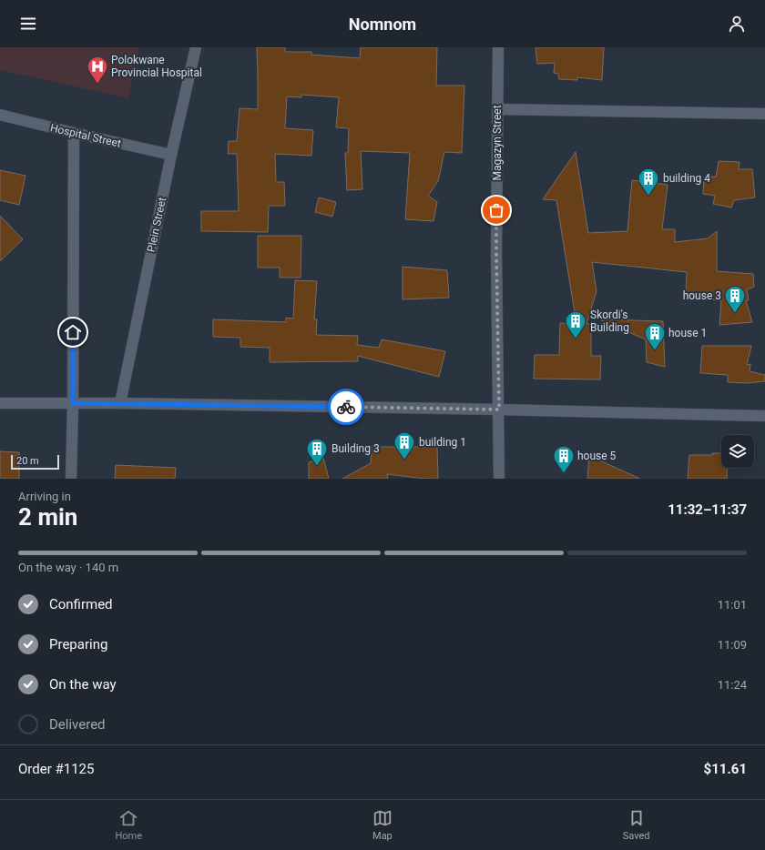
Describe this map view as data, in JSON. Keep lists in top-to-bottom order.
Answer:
{
  "streets": {
    "street": ["Hospital Street", "Magazyn Street", "Plein Street"]
  },
  "crossings": [
    ["Hospital Street", "Plein Street"]
  ],
  "places": {
    "hospital": ["Polokwane Provincial Hospital"],
    "building": [
      "building 4",
      "house 3",
      "Skordi's Building",
      "house 1",
      "building 1",
      "Building 3",
      "house 5"
    ]
  },
  "scale_bar": "20 m",
  "page": {
    "header": "Nomnom",
    "scale": "20 m",
    "heading": ["2 min", "Arriving in", "11:32–11:37"],
    "panel": ["Order #1125", "$11.61"],
    "bar": "On the way · 140 m",
    "list": [
      ["Confirmed", "11:01"],
      ["Preparing", "11:09"],
      ["On the way", "11:24"],
      "Delivered"
    ],
    "tabs": ["Home", "Map", "Saved"]
  }
}
